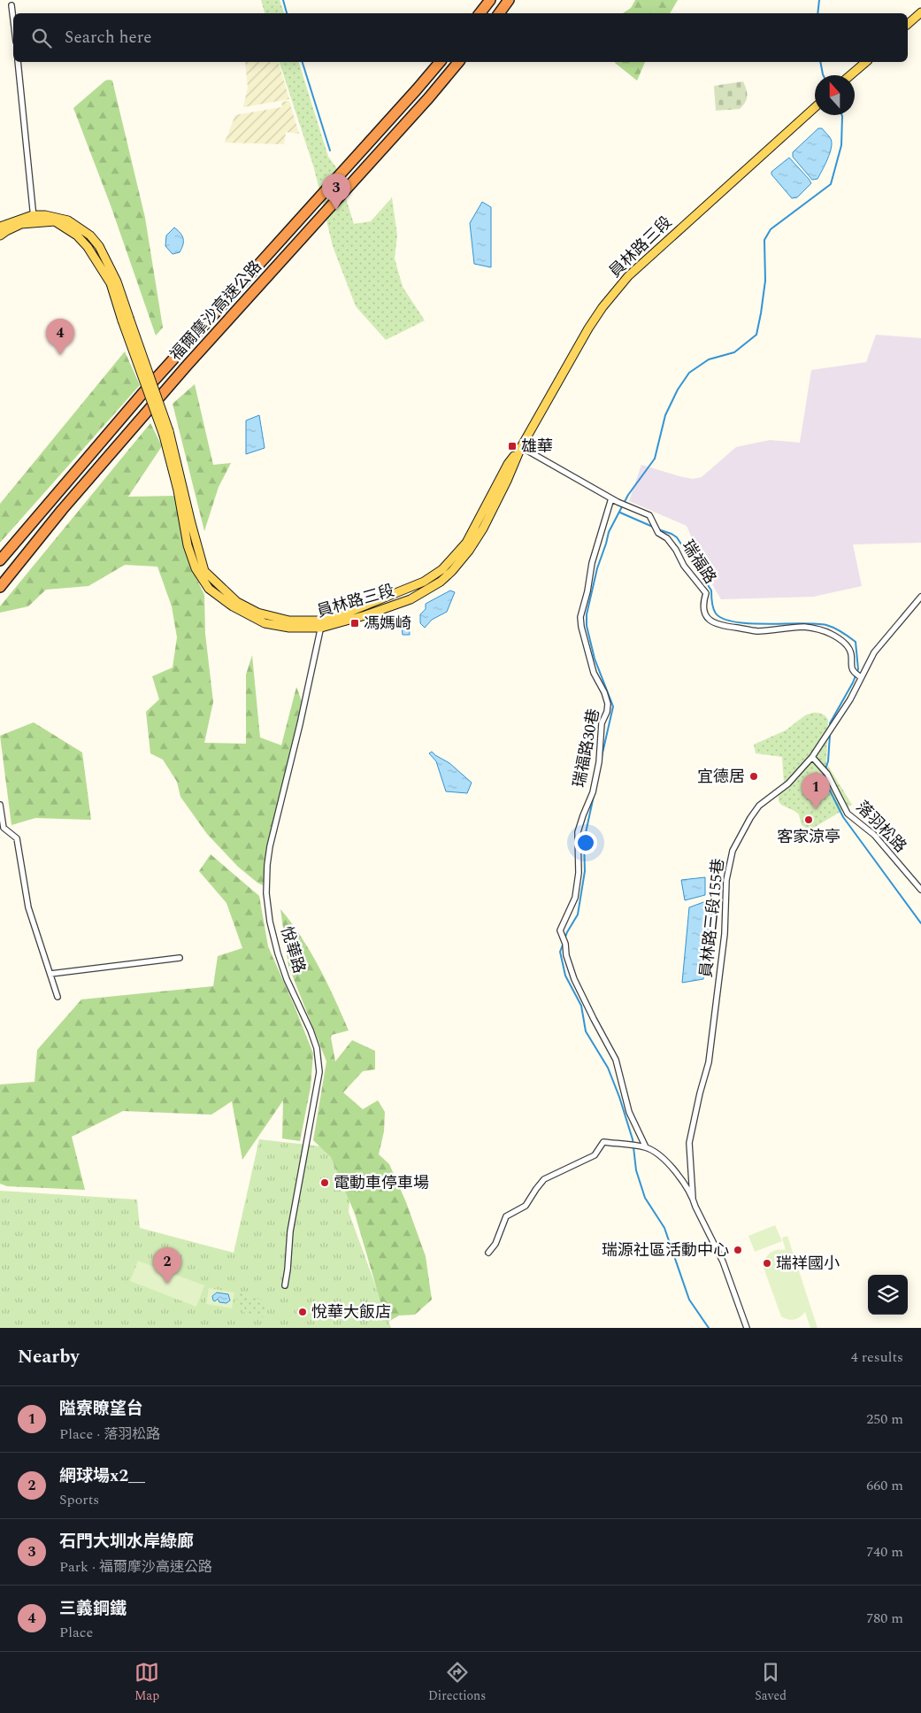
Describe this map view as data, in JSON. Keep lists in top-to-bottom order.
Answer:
{
  "streets": {
    "highway": ["福爾摩沙高速公路"],
    "main road": ["員林路三段"],
    "street": [
      "瑞福路",
      "瑞福路30巷",
      "落羽松路",
      "員林路三段155巷",
      "悅華路"
    ]
  },
  "crossings": [
    ["員林路三段", "瑞福路"],
    ["員林路三段", "悅華路"],
    ["瑞福路", "瑞福路30巷"],
    ["瑞福路", "員林路三段155巷"],
    ["落羽松路", "員林路三段155巷"]
  ],
  "places": {
    "transit": ["雄華", "馮媽崎"],
    "other": [
      "宜德居",
      "客家涼亭",
      "電動車停車場",
      "瑞源社區活動中心",
      "瑞祥國小",
      "悅華大飯店"
    ]
  },
  "north": "top",
  "page": {
    "search": "Search here",
    "pins": [
      "3",
      "4",
      "1",
      "2"
    ],
    "heading": ["Nearby", "4 results"],
    "list": [
      {
        "mark": "1",
        "name": "隘寮瞭望台",
        "note": "Place · 落羽松路",
        "value": "250 m"
      },
      {
        "mark": "2",
        "name": "網球場x2＿",
        "note": "Sports",
        "value": "660 m"
      },
      {
        "mark": "3",
        "name": "石門大圳水岸綠廊",
        "note": "Park · 福爾摩沙高速公路",
        "value": "740 m"
      },
      {
        "mark": "4",
        "name": "三義鋼鐵",
        "note": "Place",
        "value": "780 m"
      }
    ],
    "nav": ["Map", "Directions", "Saved"]
  }
}
